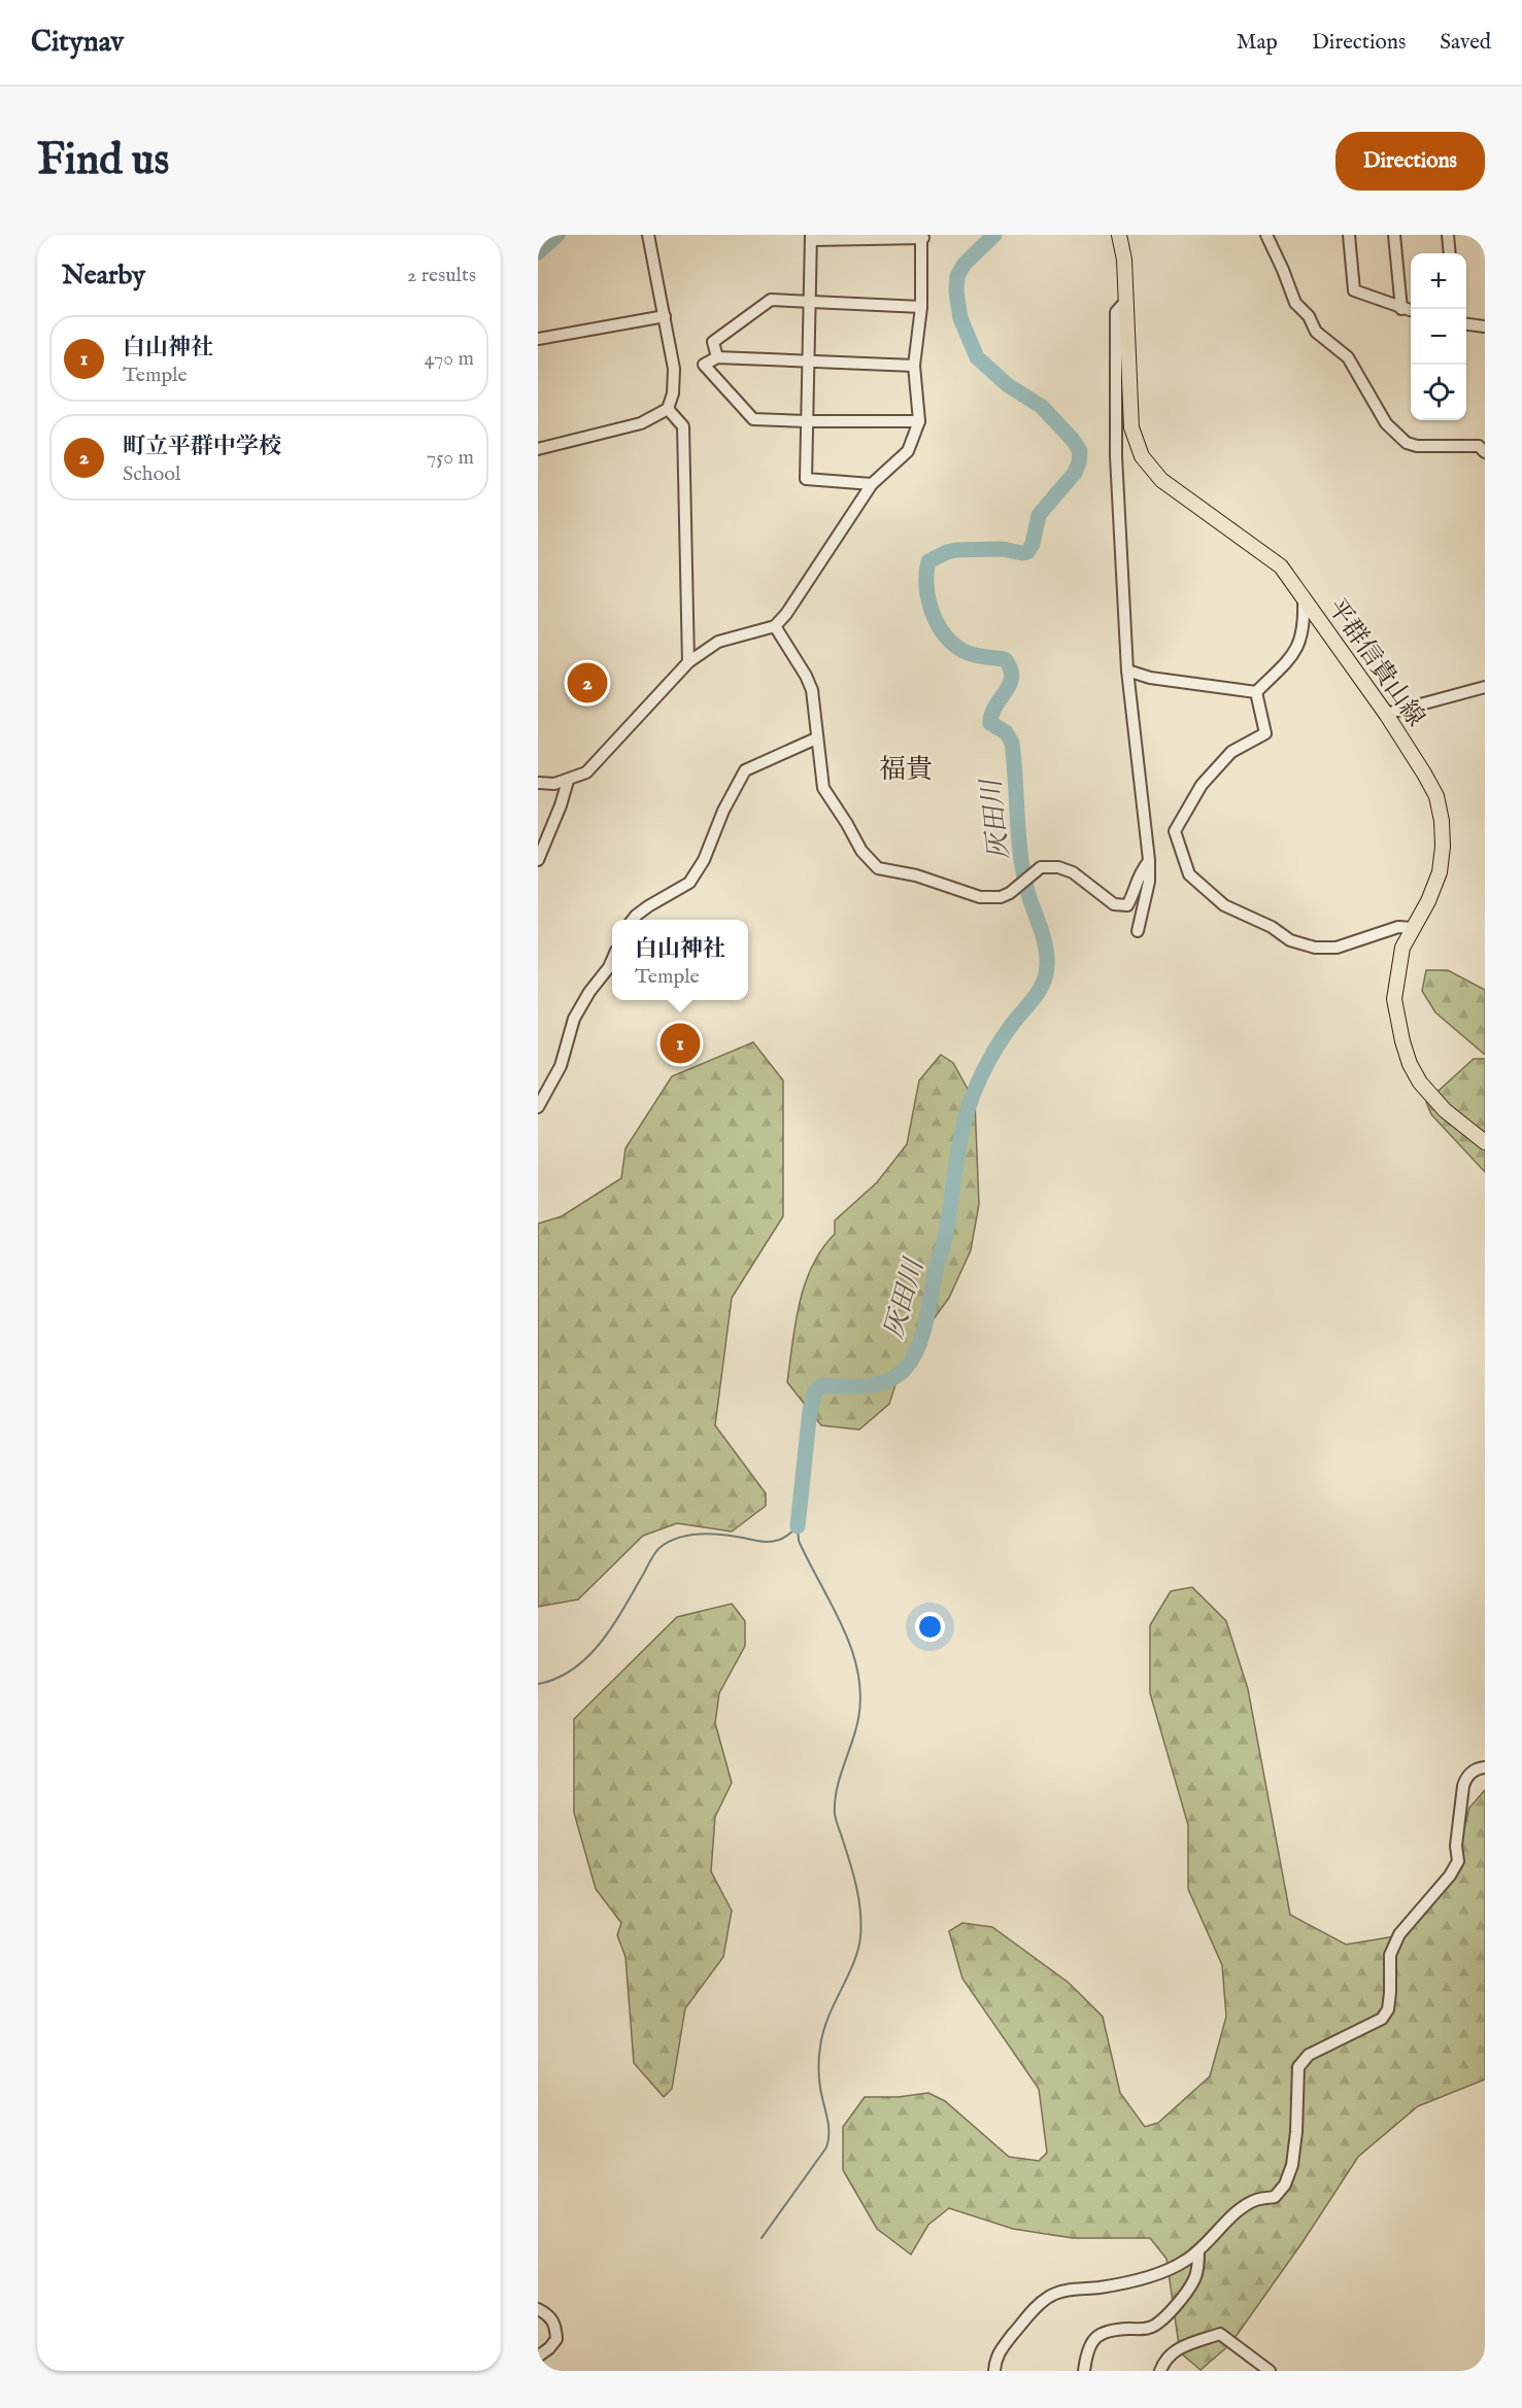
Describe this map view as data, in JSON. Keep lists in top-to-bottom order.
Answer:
{
  "streets": {
    "main road": ["平群信貴山線"]
  },
  "districts": ["福貴"],
  "water": ["灰田川"],
  "page": {
    "header": "Citynav",
    "nav": ["Map", "Directions", "Saved"],
    "buttons": "Directions",
    "title": "Find us",
    "heading": ["Nearby", "2 results"],
    "map_buttons": ["+", "−"],
    "list": [
      {
        "mark": "1",
        "name": "白山神社",
        "note": "Temple",
        "value": "470 m"
      },
      {
        "mark": "2",
        "name": "町立平群中学校",
        "note": "School",
        "value": "750 m"
      }
    ],
    "pins": ["2", "1"],
    "popup": ["白山神社", "Temple"]
  }
}
